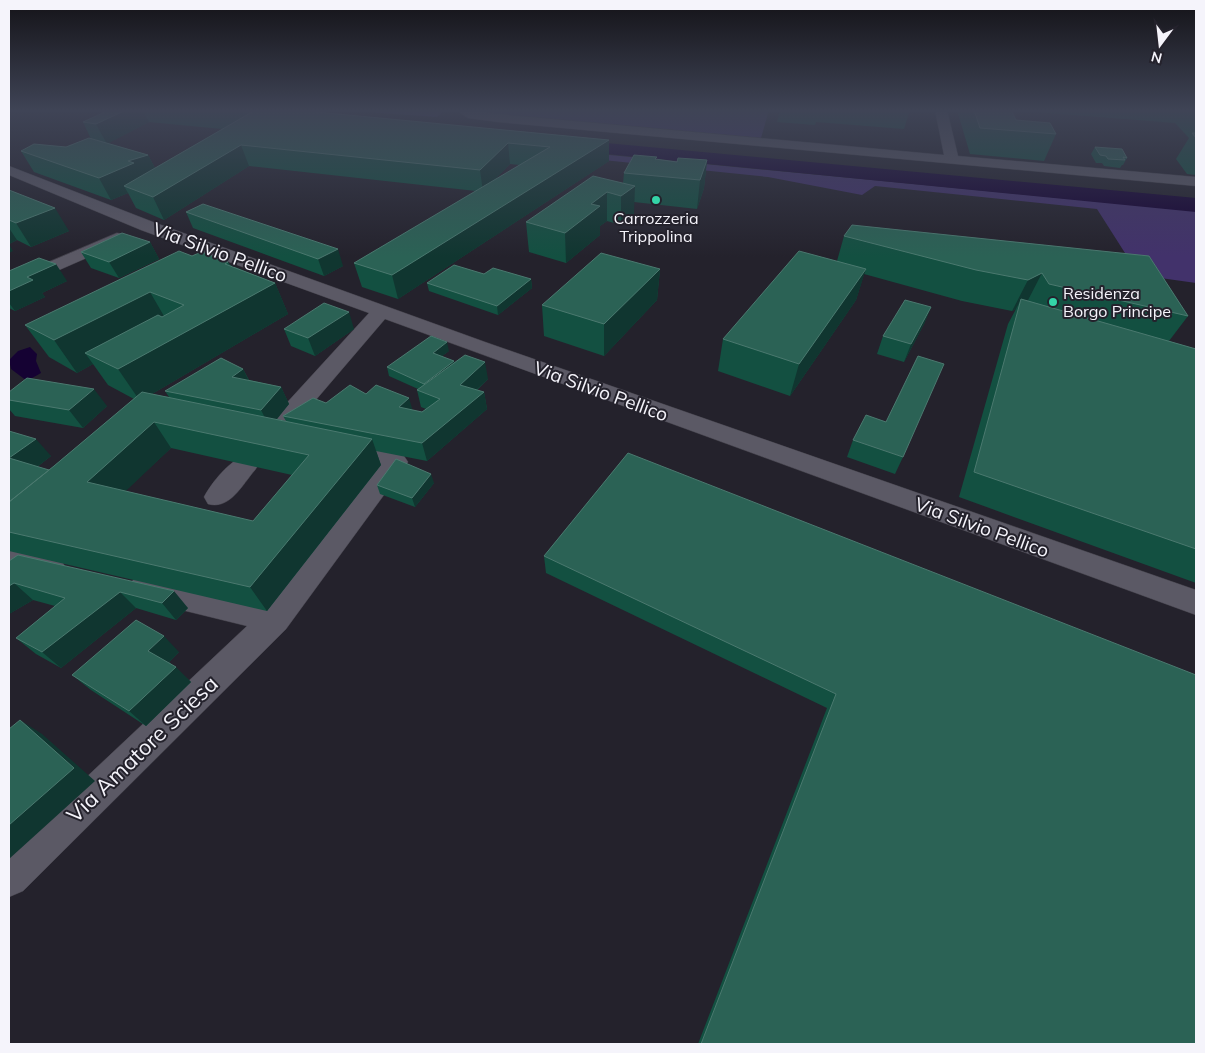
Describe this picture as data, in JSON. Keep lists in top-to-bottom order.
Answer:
{
  "streets": {
    "street": ["Via Silvio Pellico", "Via Amatore Sciesa"]
  },
  "crossings": [
    ["Via Silvio Pellico", "Via Amatore Sciesa"]
  ],
  "places": ["Carrozzeria Trippolina", "Residenza Borgo Principe"],
  "north": "bottom"
}
